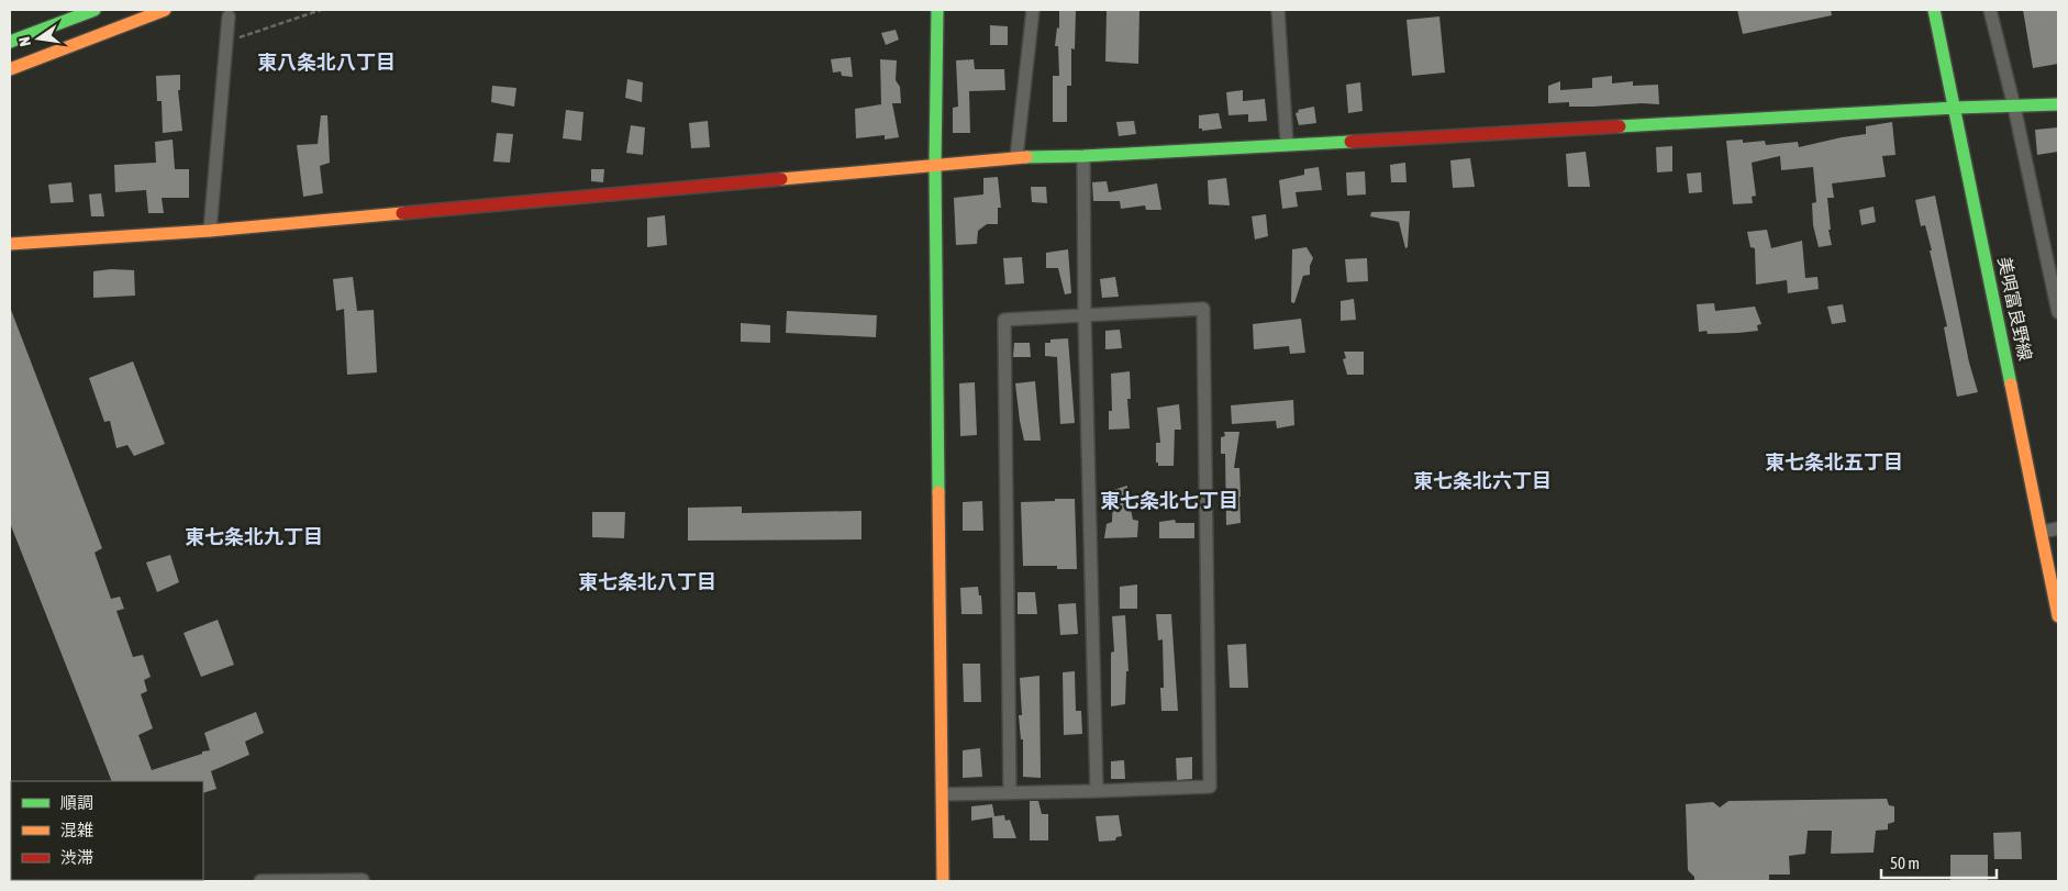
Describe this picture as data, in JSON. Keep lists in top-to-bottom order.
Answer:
{
  "streets": {
    "main road": ["美唄富良野線"]
  },
  "districts": [
    "東八条北八丁目",
    "東七条北五丁目",
    "東七条北六丁目",
    "東七条北七丁目",
    "東七条北九丁目",
    "東七条北八丁目"
  ],
  "legend": ["順調", "混雑", "渋滞"],
  "scale_bar": "50 m",
  "north": "left"
}
